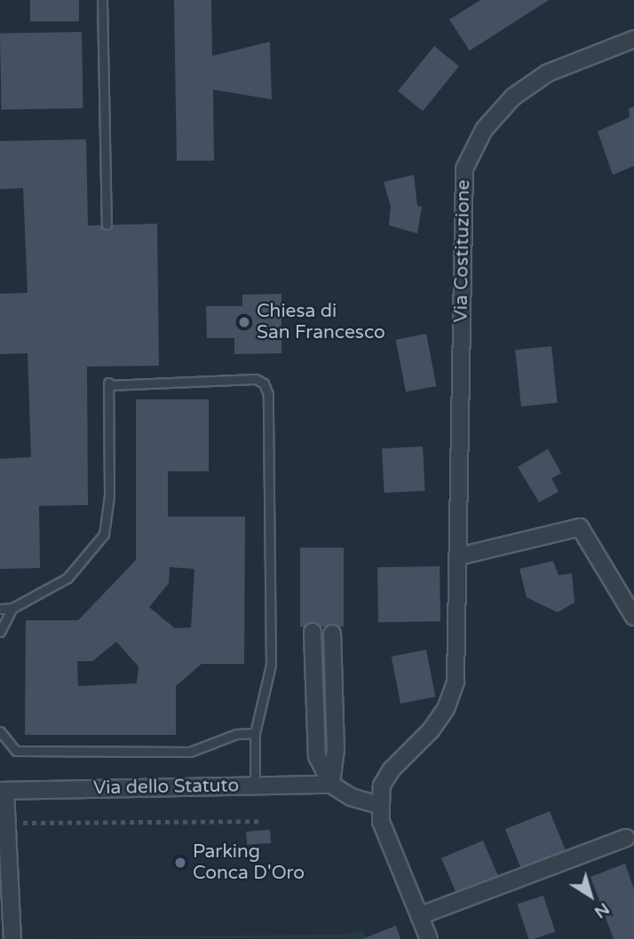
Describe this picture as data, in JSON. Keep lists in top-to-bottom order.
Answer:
{
  "streets": {
    "street": ["Via Costituzione", "Via dello Statuto"]
  },
  "places": ["Chiesa di San Francesco", "Parking Conca D'Oro"],
  "north": "bottom right"
}
